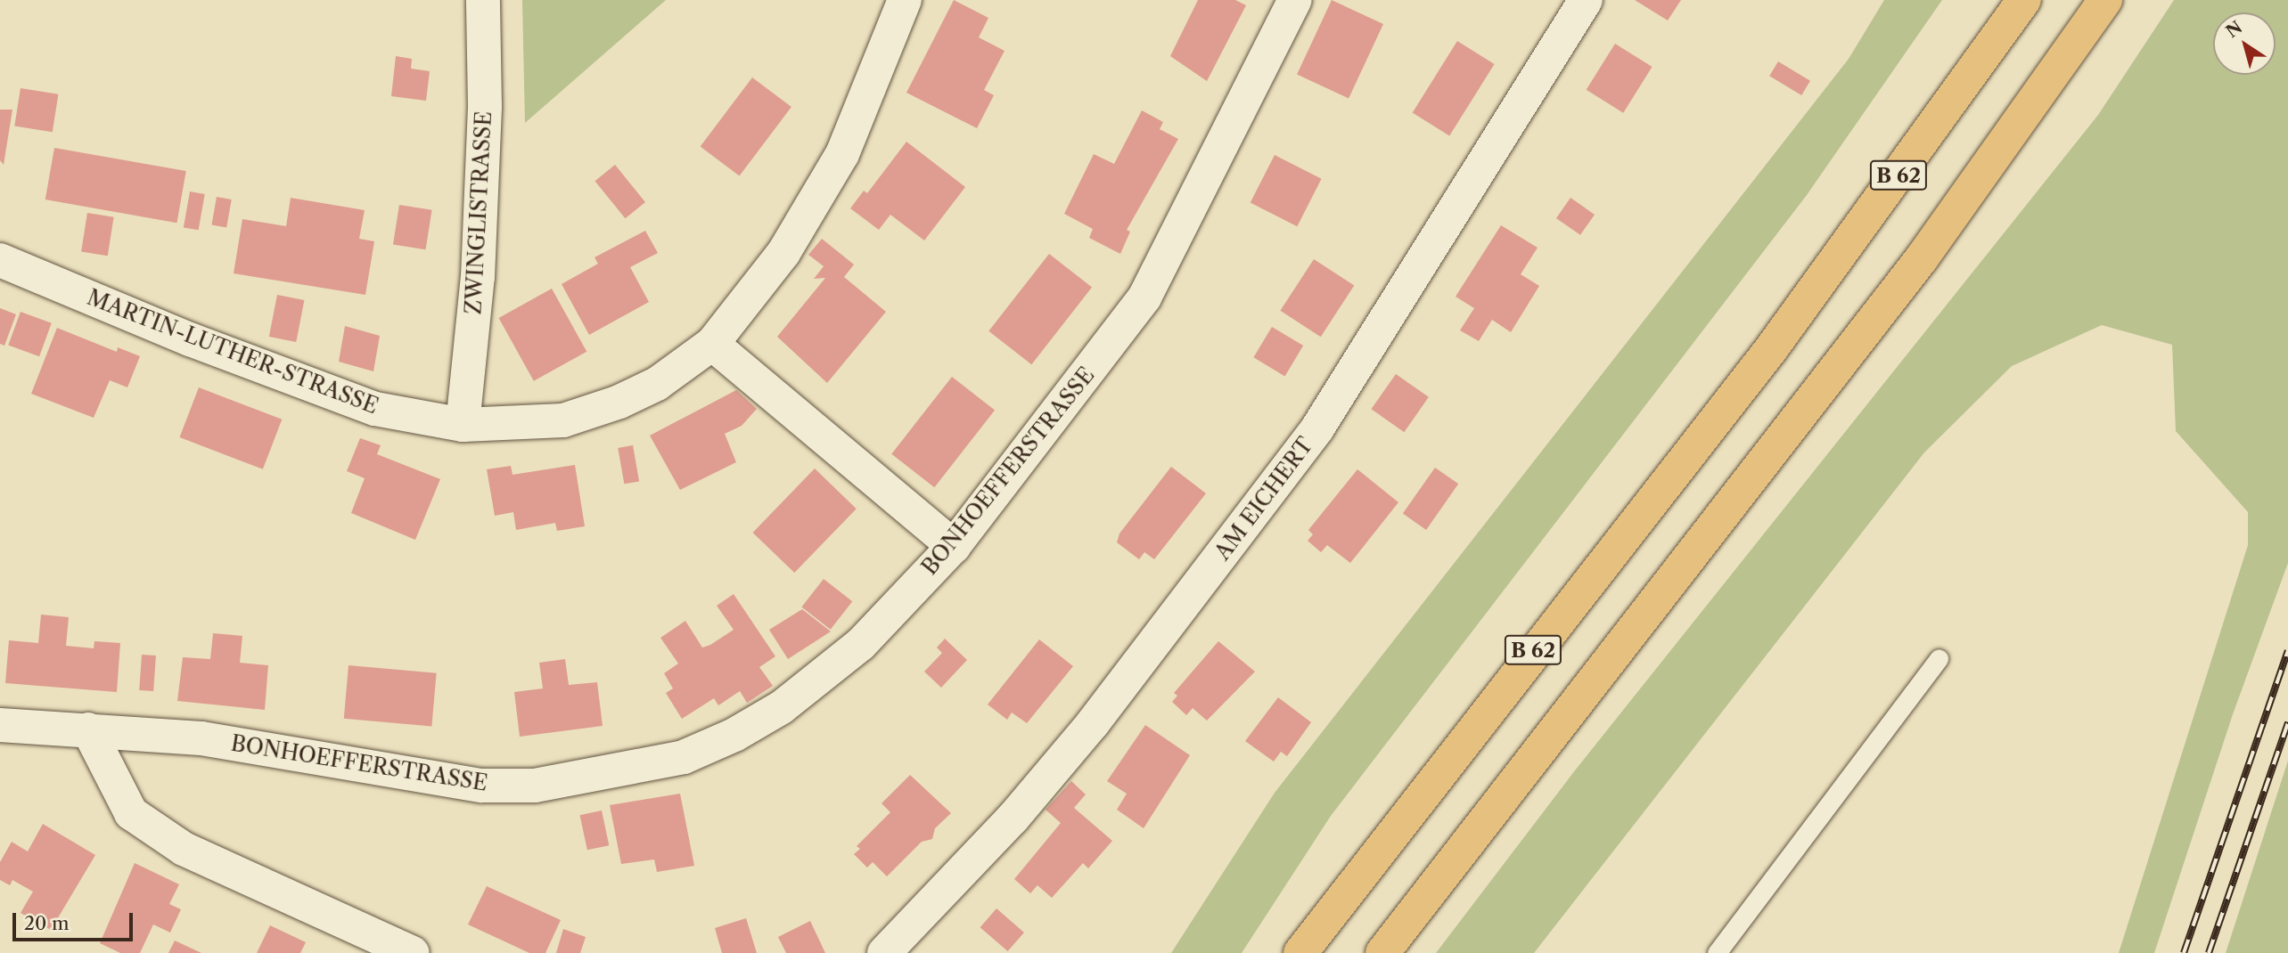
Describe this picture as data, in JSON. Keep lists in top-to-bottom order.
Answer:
{
  "streets": {
    "highway": ["B 62"],
    "street": [
      "ZWINGLISTRASSE",
      "MARTIN-LUTHER-STRASSE",
      "BONHOEFFERSTRASSE",
      "AM EICHERT"
    ]
  },
  "crossings": [
    ["ZWINGLISTRASSE", "MARTIN-LUTHER-STRASSE"]
  ],
  "scale_bar": "20 m",
  "north": "top left"
}
